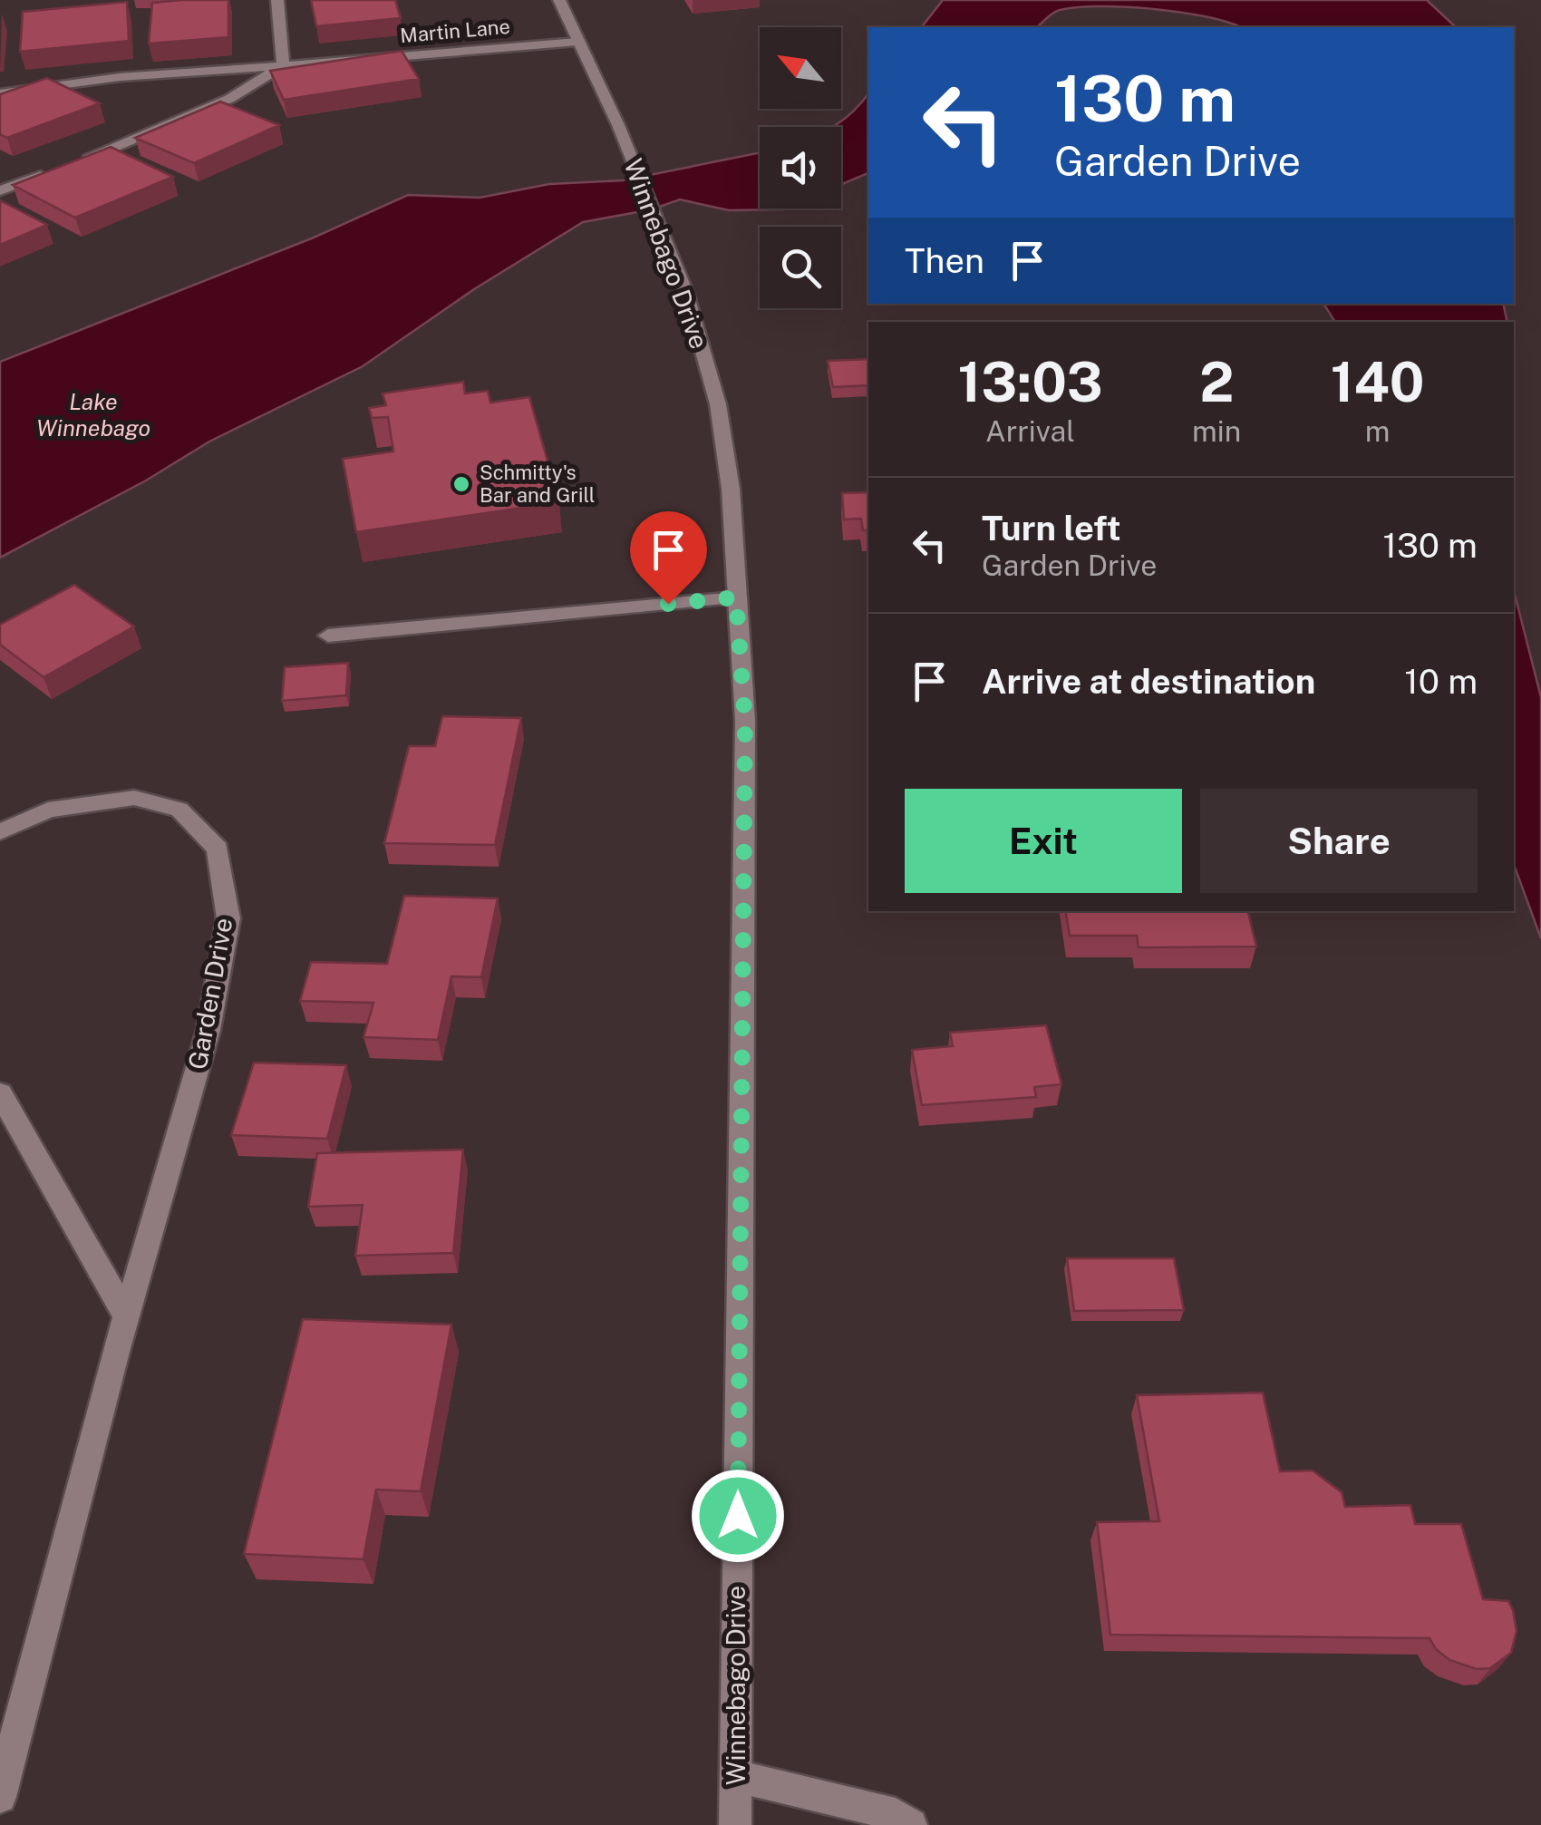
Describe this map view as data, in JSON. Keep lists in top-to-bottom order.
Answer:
{
  "streets": {
    "street": ["Martin Lane", "Winnebago Drive", "Garden Drive"]
  },
  "crossings": [
    ["Martin Lane", "Winnebago Drive"]
  ],
  "water": ["Lake Winnebago"],
  "places": ["Schmitty's Bar and Grill"],
  "north": "top left",
  "page": {
    "turn": ["130 m", "Garden Drive"],
    "then": "Then",
    "eta": [
      "13:03",
      "Arrival",
      "2",
      "min",
      "140",
      "m"
    ],
    "list": [
      {
        "name": "Turn left",
        "note": "Garden Drive",
        "value": "130 m"
      },
      {
        "name": "Arrive at destination",
        "value": "10 m"
      }
    ],
    "buttons": ["Exit", "Share"]
  }
}
